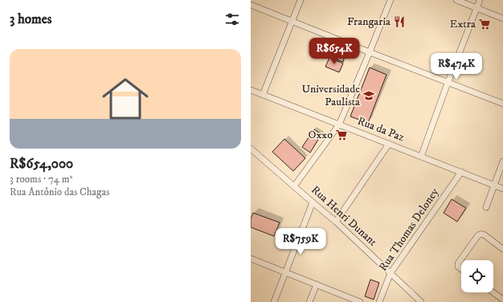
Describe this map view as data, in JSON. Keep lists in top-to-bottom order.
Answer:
{
  "streets": {
    "street": ["Rua da Paz", "Rua Henri Dunant", "Rua Thomas Deloney"]
  },
  "crossings": [
    ["Rua da Paz", "Rua Thomas Deloney"],
    ["Rua Henri Dunant", "Rua Thomas Deloney"]
  ],
  "places": {
    "restaurant": ["Frangaria"],
    "supermarket": ["Extra", "Oxxo"],
    "school or university": ["Universidade Paulista"]
  },
  "page": {
    "heading": "3 homes",
    "price": ["R$654K", "R$474K", "R$759K"],
    "list": [
      {
        "name": "R$654,000",
        "note": "3 rooms · 74 m² · Rua Antônio das Chagas"
      }
    ]
  }
}
